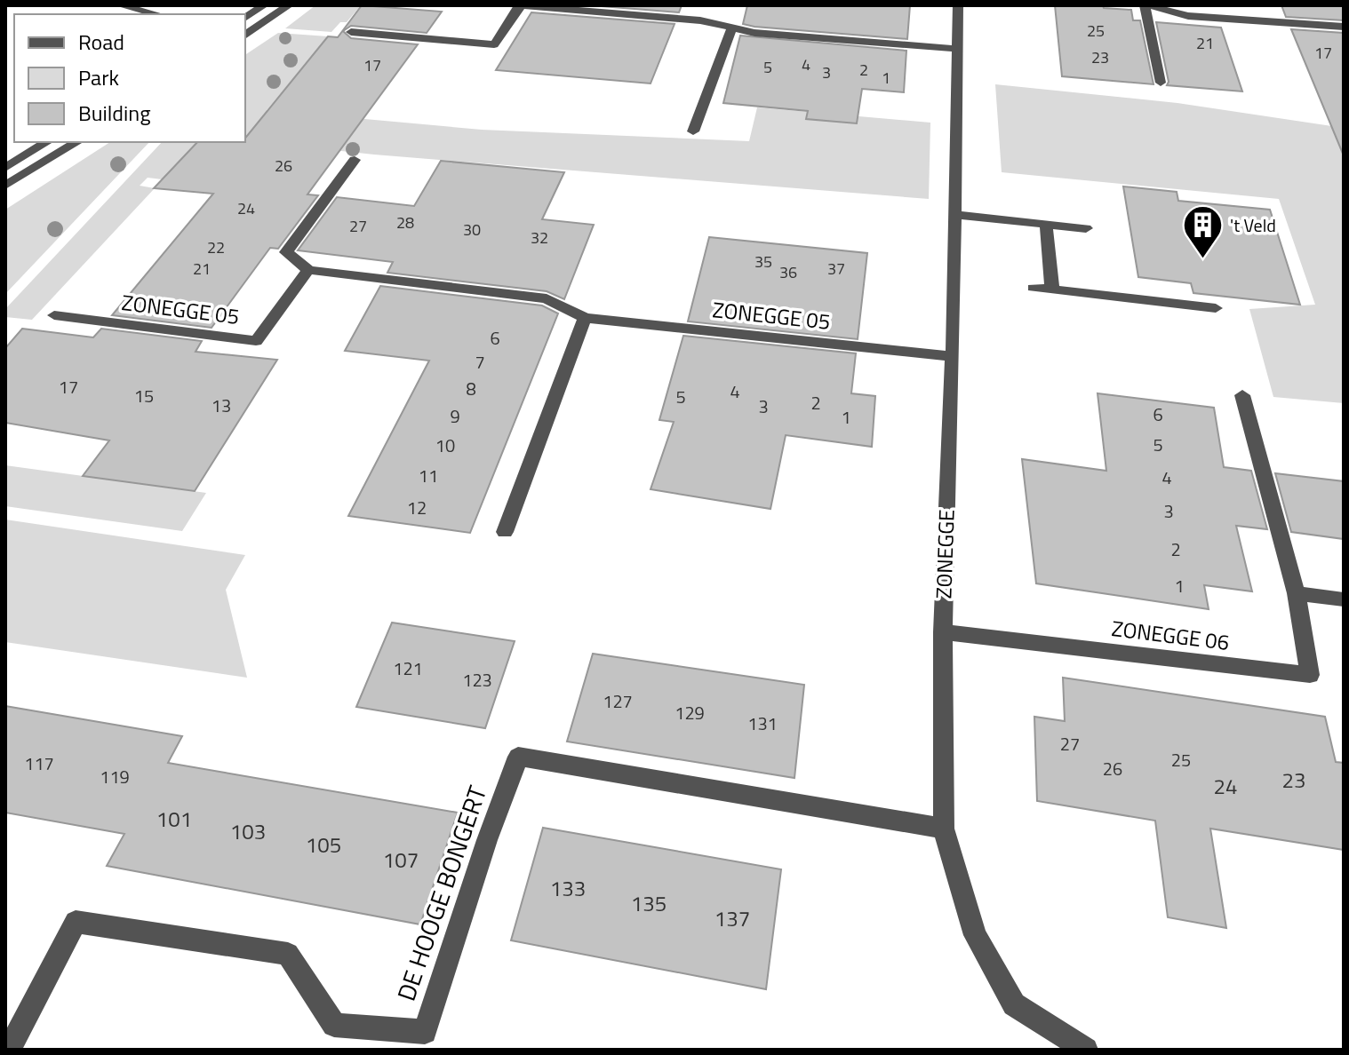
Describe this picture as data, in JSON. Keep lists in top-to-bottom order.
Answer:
{
  "streets": {
    "street": [
      "ZONEGGE 05",
      "ZONEGGE",
      "ZONEGGE 06",
      "DE HOOGE BONGERT"
    ]
  },
  "crossings": [
    ["ZONEGGE 05", "ZONEGGE"],
    ["ZONEGGE", "ZONEGGE 06"],
    ["ZONEGGE", "DE HOOGE BONGERT"]
  ],
  "places": {
    "building": ["'t Veld"]
  },
  "house_numbers": [
    "25",
    "21",
    "17",
    "23",
    "4",
    "17",
    "5",
    "2",
    "3",
    "1",
    "26",
    "24",
    "28",
    "27",
    "30",
    "32",
    "22",
    "35",
    "21",
    "37",
    "36",
    "6",
    "7",
    "17",
    "8",
    "4",
    "15",
    "5",
    "2",
    "13",
    "3",
    "6",
    "9",
    "1",
    "5",
    "10",
    "11",
    "4",
    "12",
    "3",
    "2",
    "1",
    "121",
    "123",
    "127",
    "129",
    "131",
    "27",
    "25",
    "117",
    "26",
    "119",
    "23",
    "24",
    "101",
    "103",
    "105",
    "107",
    "133",
    "135",
    "137"
  ],
  "legend": ["Road", "Park", "Building"]
}
